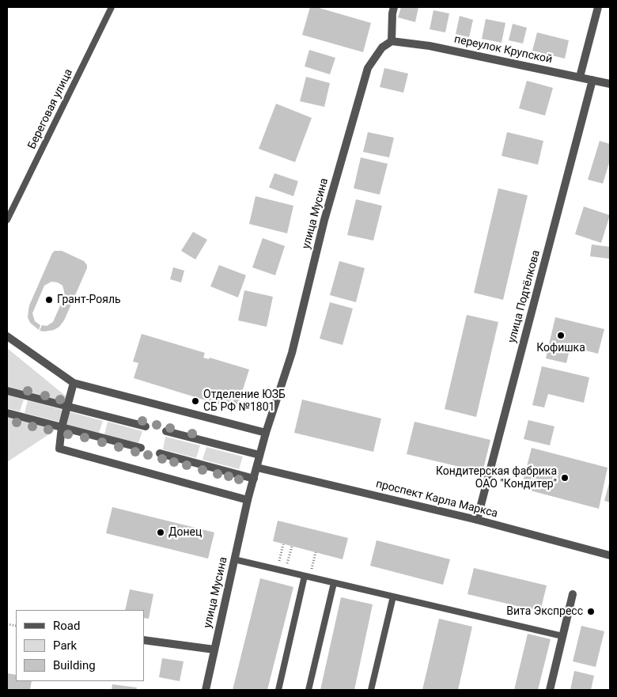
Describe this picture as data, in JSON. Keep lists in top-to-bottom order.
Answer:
{
  "streets": {
    "street": [
      "переулок Крупской",
      "улица Мусина",
      "улица Подтёлкова",
      "проспект Карла Маркса"
    ],
    "lane": ["Береговая улица"]
  },
  "crossings": [
    ["переулок Крупской", "улица Мусина"],
    ["переулок Крупской", "улица Подтёлкова"],
    ["улица Мусина", "проспект Карла Маркса"],
    ["улица Подтёлкова", "проспект Карла Маркса"]
  ],
  "places": [
    "Грант-Рояль",
    "Кофишка",
    "Отделение ЮЗБ СБ РФ №1801",
    "Кондитерская фабрика ОАО \"Кондитер\"",
    "Донец",
    "Вита Экспресс"
  ],
  "legend": ["Road", "Park", "Building"]
}
